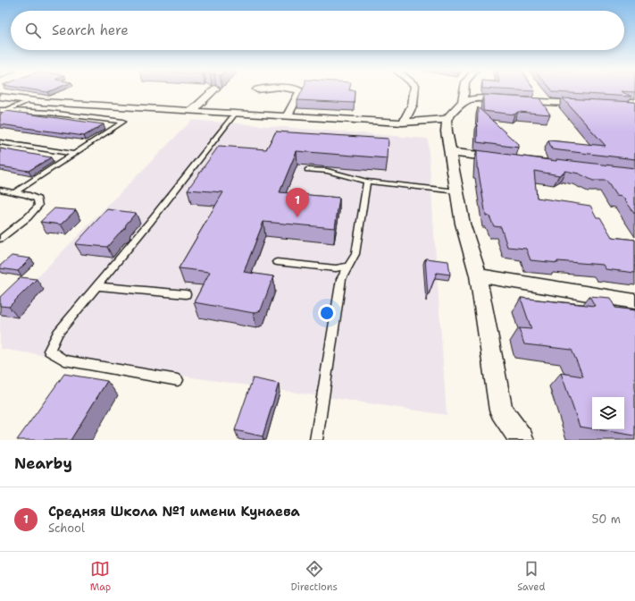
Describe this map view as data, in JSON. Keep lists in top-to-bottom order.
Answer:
{
  "page": {
    "search": "Search here",
    "pins": "1",
    "heading": "Nearby",
    "list": [
      {
        "mark": "1",
        "name": "Средняя Школа №1 имени Кунаева",
        "note": "School",
        "value": "50 m"
      }
    ],
    "nav": ["Map", "Directions", "Saved"]
  }
}
